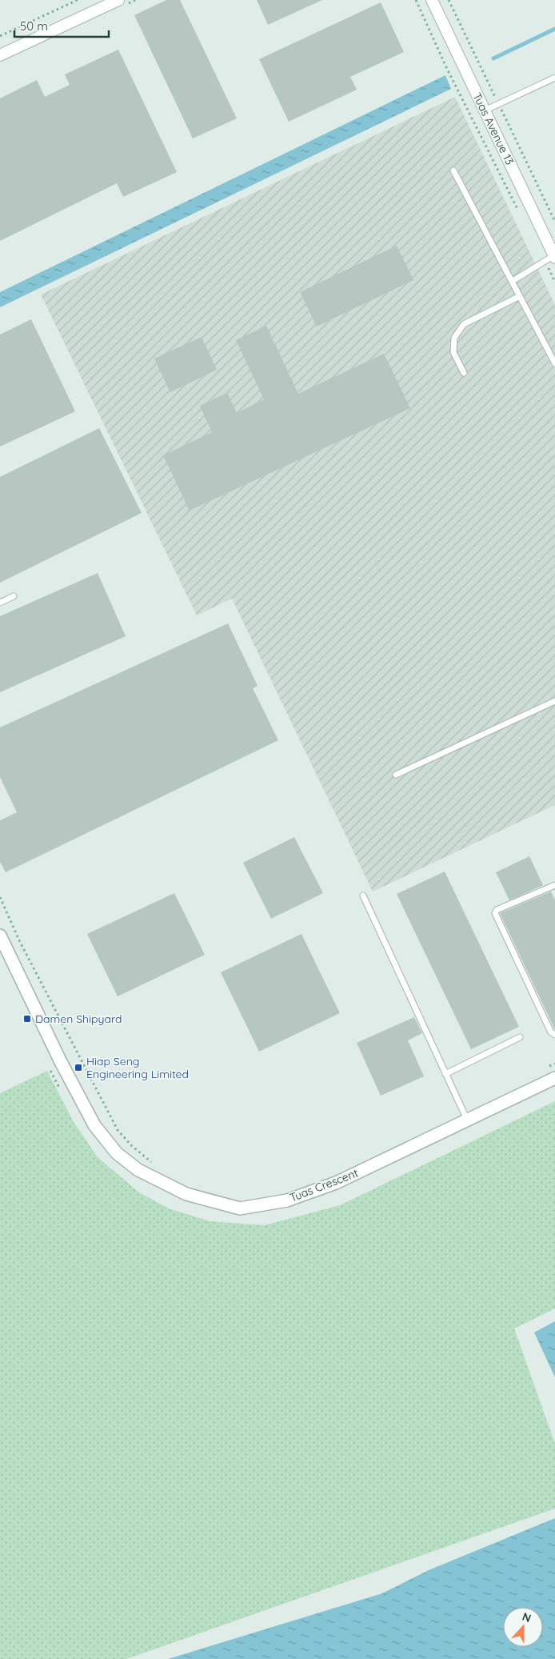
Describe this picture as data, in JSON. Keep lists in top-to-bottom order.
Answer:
{
  "streets": {
    "street": ["Tuas Avenue 13", "Tuas Crescent"]
  },
  "places": {
    "transit": ["Damen Shipyard", "Hiap Seng Engineering Limited"]
  },
  "scale_bar": "50 m",
  "north": "top"
}
